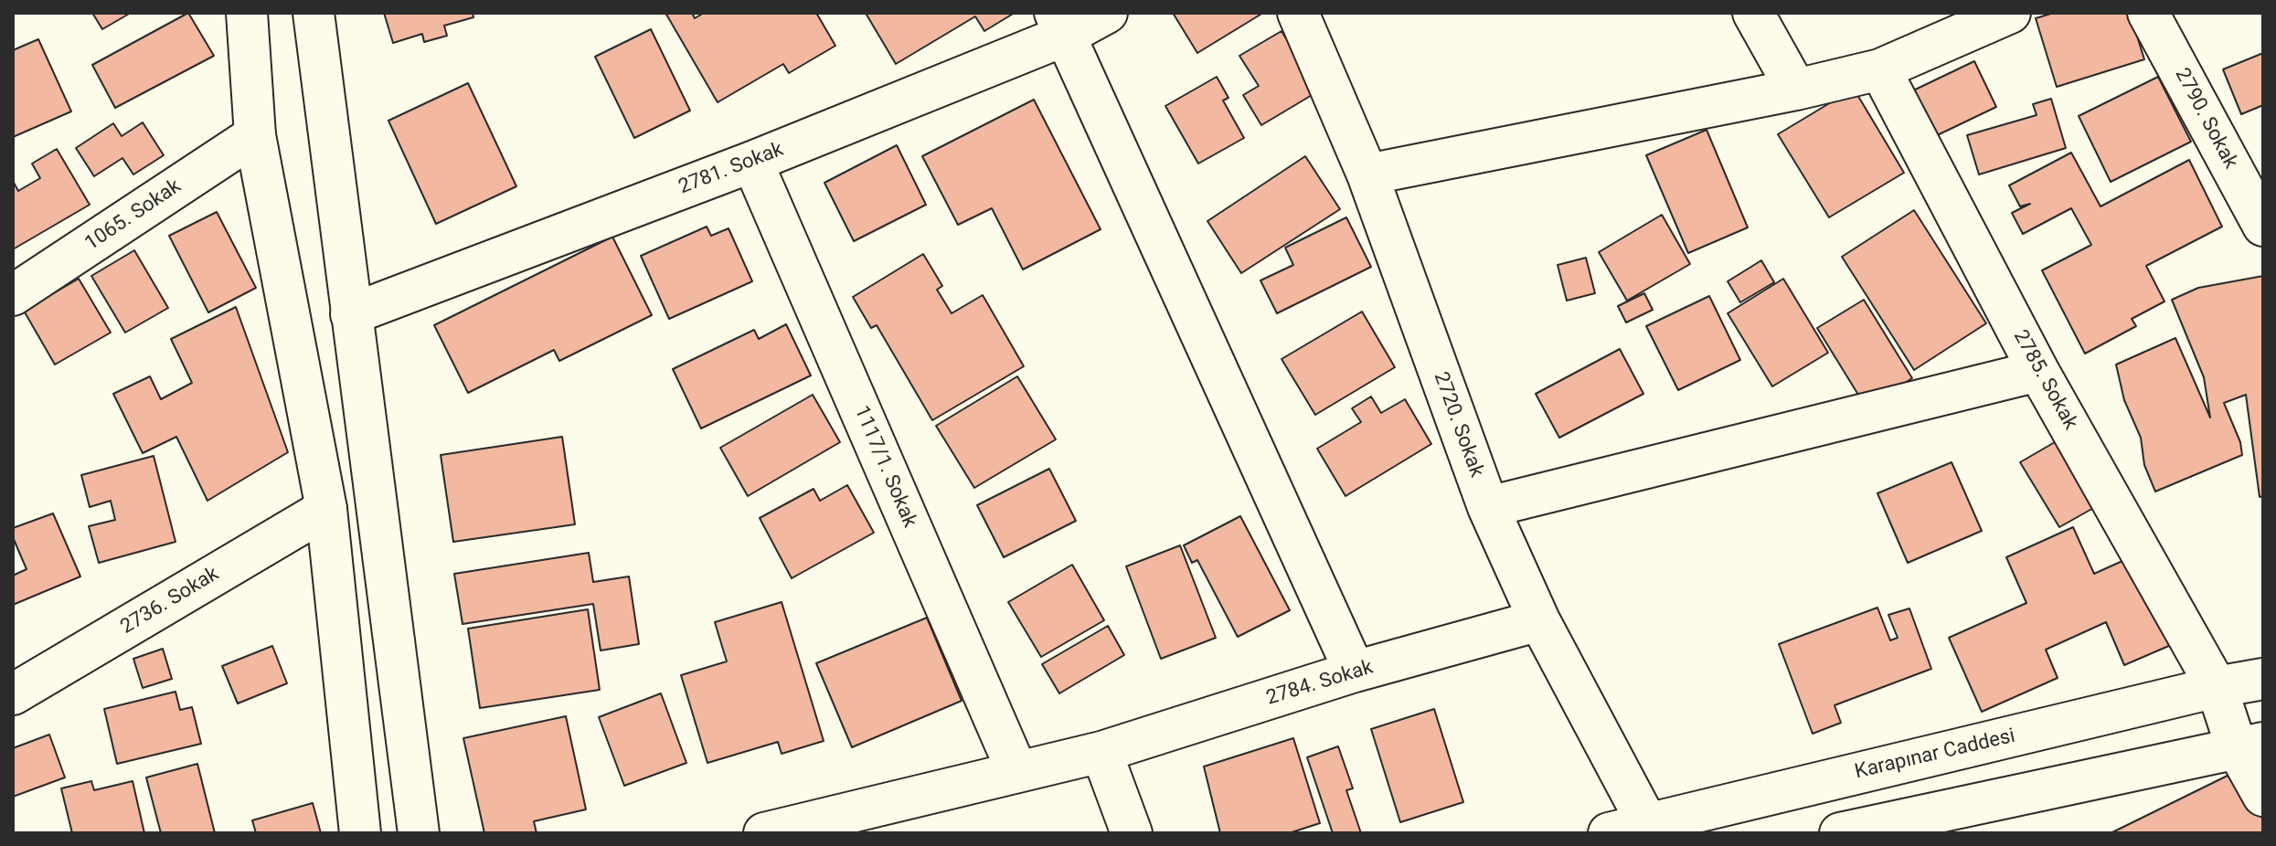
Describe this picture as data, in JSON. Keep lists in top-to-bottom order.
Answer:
{
  "streets": {
    "street": [
      "2790. Sokak",
      "2781. Sokak",
      "1065. Sokak",
      "2785. Sokak",
      "2720. Sokak",
      "1117/1. Sokak",
      "2736. Sokak",
      "2784. Sokak",
      "Karapınar Caddesi"
    ]
  },
  "crossings": [
    ["2781. Sokak", "1117/1. Sokak"],
    ["2785. Sokak", "Karapınar Caddesi"],
    ["2720. Sokak", "2784. Sokak"],
    ["2720. Sokak", "Karapınar Caddesi"],
    ["1117/1. Sokak", "2784. Sokak"]
  ]
}
